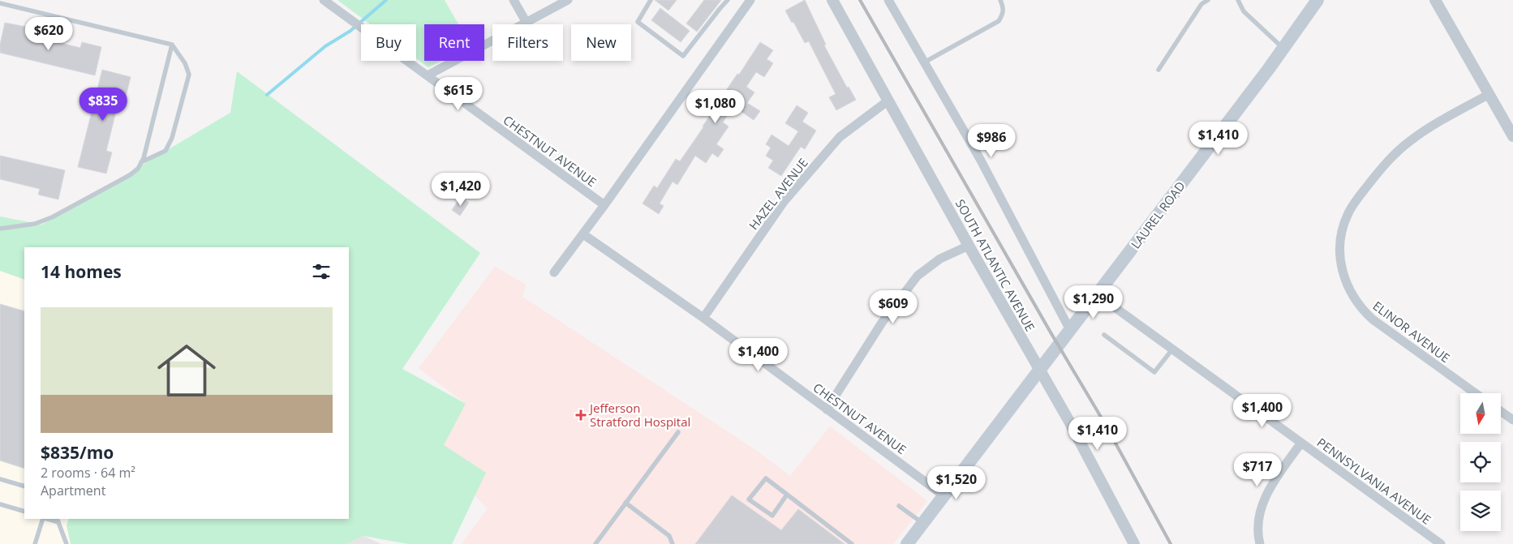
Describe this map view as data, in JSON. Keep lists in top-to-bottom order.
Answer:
{
  "streets": {
    "main road": ["LAUREL ROAD"],
    "street": [
      "CHESTNUT AVENUE",
      "HAZEL AVENUE",
      "SOUTH ATLANTIC AVENUE",
      "ELINOR AVENUE",
      "PENNSYLVANIA AVENUE"
    ]
  },
  "crossings": [
    ["CHESTNUT AVENUE", "HAZEL AVENUE"],
    ["CHESTNUT AVENUE", "LAUREL ROAD"],
    ["HAZEL AVENUE", "SOUTH ATLANTIC AVENUE"],
    ["LAUREL ROAD", "SOUTH ATLANTIC AVENUE"],
    ["LAUREL ROAD", "PENNSYLVANIA AVENUE"]
  ],
  "places": {
    "health": ["Jefferson Stratford Hospital"]
  },
  "north": "bottom",
  "page": {
    "price": [
      "$620",
      "$615",
      "$835",
      "$1,080",
      "$1,410",
      "$986",
      "$1,420",
      "$1,290",
      "$609",
      "$1,400",
      "$1,400",
      "$1,410",
      "$717",
      "$1,520"
    ],
    "chip": [
      "Buy",
      "Rent",
      "Filters",
      "New"
    ],
    "heading": "14 homes",
    "list": [
      {
        "name": "$835/mo",
        "note": "2 rooms · 64 m² · Apartment"
      }
    ]
  }
}
